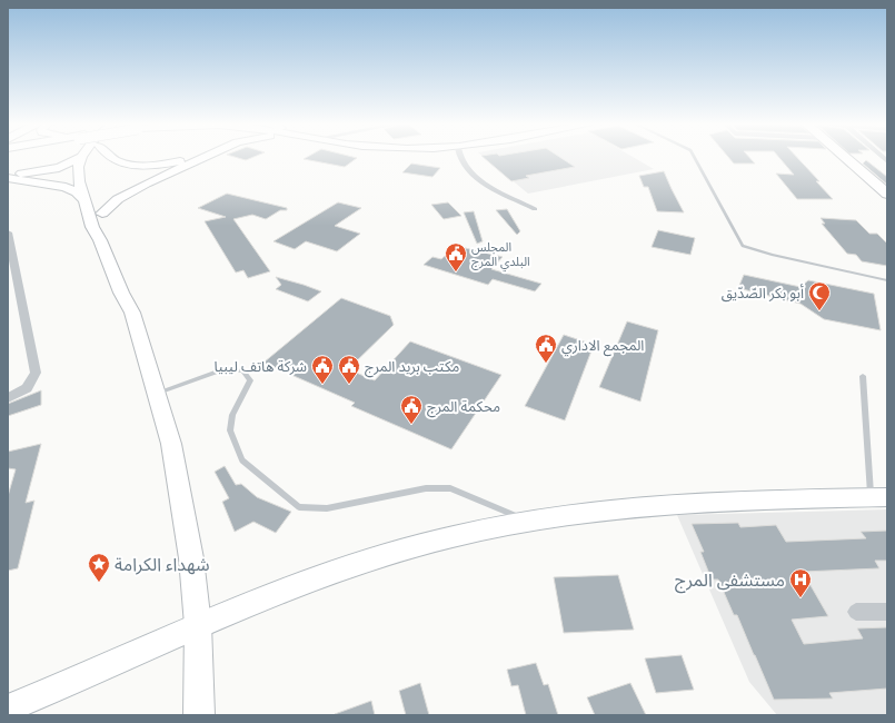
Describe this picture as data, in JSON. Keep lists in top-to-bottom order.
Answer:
{
  "places": {
    "public building": [
      "المجلس البلدي المرج",
      "المجمع الاداري",
      "شركة هاتف ليبيا",
      "مكتب بريد المرج",
      "محكمة المرج"
    ],
    "mosque": ["أبو بكر الصّدّيق"],
    "place": ["شهداء الكرامة"],
    "hospital": ["مستشفى المرج"]
  }
}
